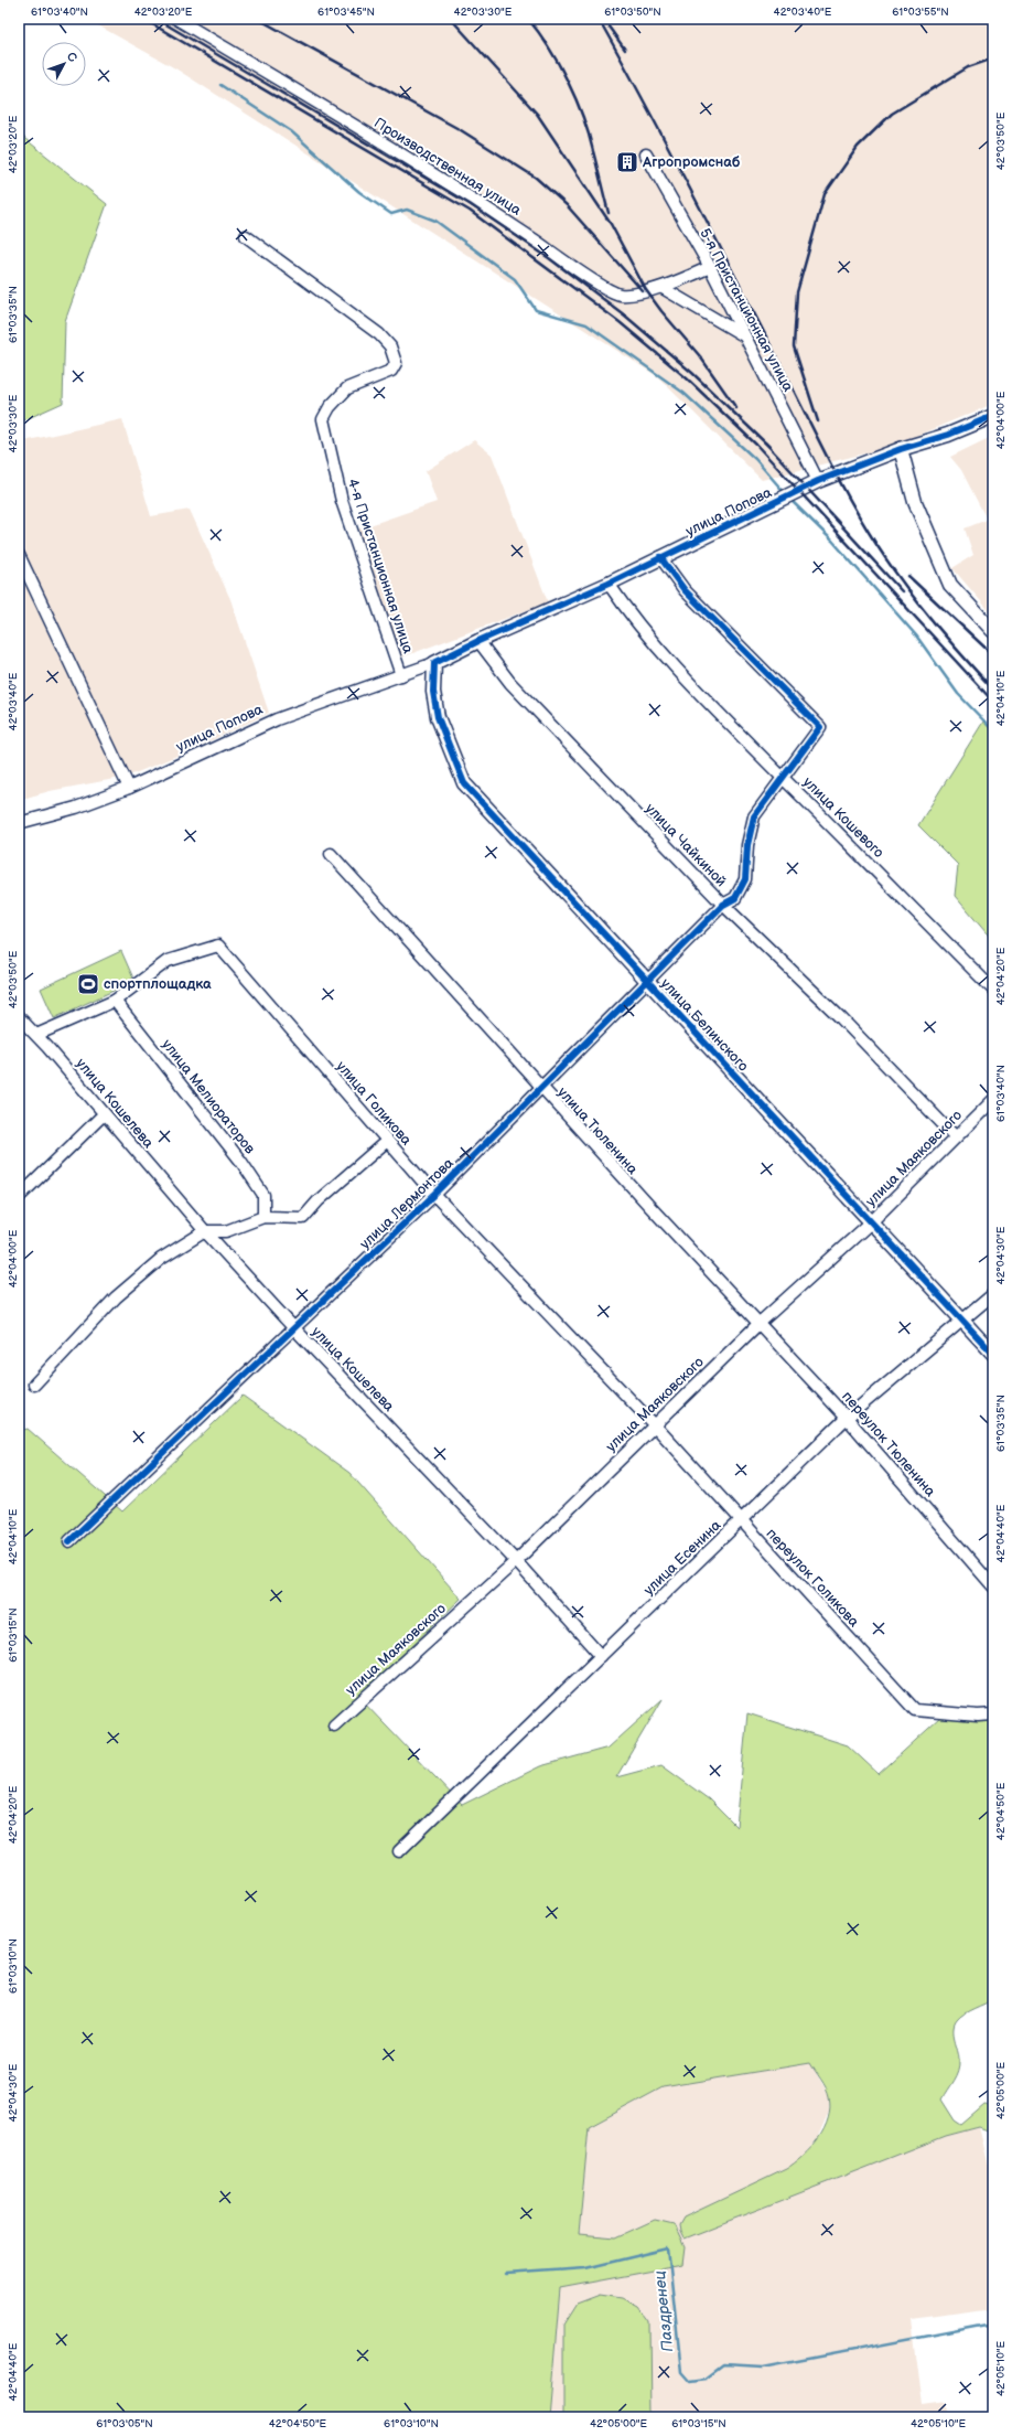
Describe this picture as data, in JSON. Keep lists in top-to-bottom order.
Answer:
{
  "streets": {
    "street": [
      "Производственная улица",
      "5-я Пристанционная улица",
      "улица Попова",
      "4-я Пристанционная улица",
      "улица Кошевого",
      "улица Чайкиной",
      "улица Белинского",
      "улица Мелиораторов",
      "улица Кошелева",
      "улица Голикова",
      "улица Тюленина",
      "улица Маяковского",
      "улица Лермонтова",
      "переулок Тюленина",
      "улица Есенина",
      "переулок Голикова"
    ]
  },
  "crossings": [
    ["Производственная улица", "5-я Пристанционная улица"],
    ["5-я Пристанционная улица", "улица Попова"],
    ["улица Попова", "4-я Пристанционная улица"],
    ["улица Попова", "улица Кошевого"],
    ["улица Попова", "улица Чайкиной"],
    ["улица Попова", "улица Белинского"],
    ["улица Попова", "улица Лермонтова"],
    ["улица Кошевого", "улица Лермонтова"],
    ["улица Чайкиной", "улица Маяковского"],
    ["улица Чайкиной", "улица Лермонтова"],
    ["улица Белинского", "улица Маяковского"],
    ["улица Белинского", "улица Лермонтова"],
    ["улица Белинского", "улица Есенина"],
    ["улица Мелиораторов", "улица Голикова"],
    ["улица Кошелева", "улица Голикова"],
    ["улица Кошелева", "улица Маяковского"],
    ["улица Кошелева", "улица Лермонтова"],
    ["улица Кошелева", "улица Есенина"],
    ["улица Голикова", "улица Маяковского"],
    ["улица Голикова", "улица Лермонтова"],
    ["улица Голикова", "переулок Голикова"],
    ["улица Тюленина", "улица Маяковского"],
    ["улица Тюленина", "улица Лермонтова"],
    ["улица Тюленина", "переулок Тюленина"],
    ["улица Маяковского", "переулок Тюленина"],
    ["улица Маяковского", "переулок Голикова"],
    ["переулок Тюленина", "улица Есенина"],
    ["улица Есенина", "переулок Голикова"]
  ],
  "water": ["Паздренец"],
  "places": {
    "building": ["Агропромснаб"],
    "sports": ["спортплощадка"]
  },
  "north": "top right",
  "coordinates": [
    "61°03'40\"N",
    "42°03'20\"E",
    "61°03'45\"N",
    "42°03'30\"E",
    "61°03'50\"N",
    "42°03'40\"E",
    "61°03'55\"N",
    "42°03'50\"E",
    "61°03'35\"N",
    "42°04'00\"E",
    "42°04'10\"E",
    "42°04'20\"E",
    "42°04'30\"E",
    "42°04'40\"E",
    "61°03'15\"N",
    "42°04'50\"E",
    "61°03'10\"N",
    "42°05'00\"E",
    "42°05'10\"E",
    "61°03'05\"N"
  ]
}
